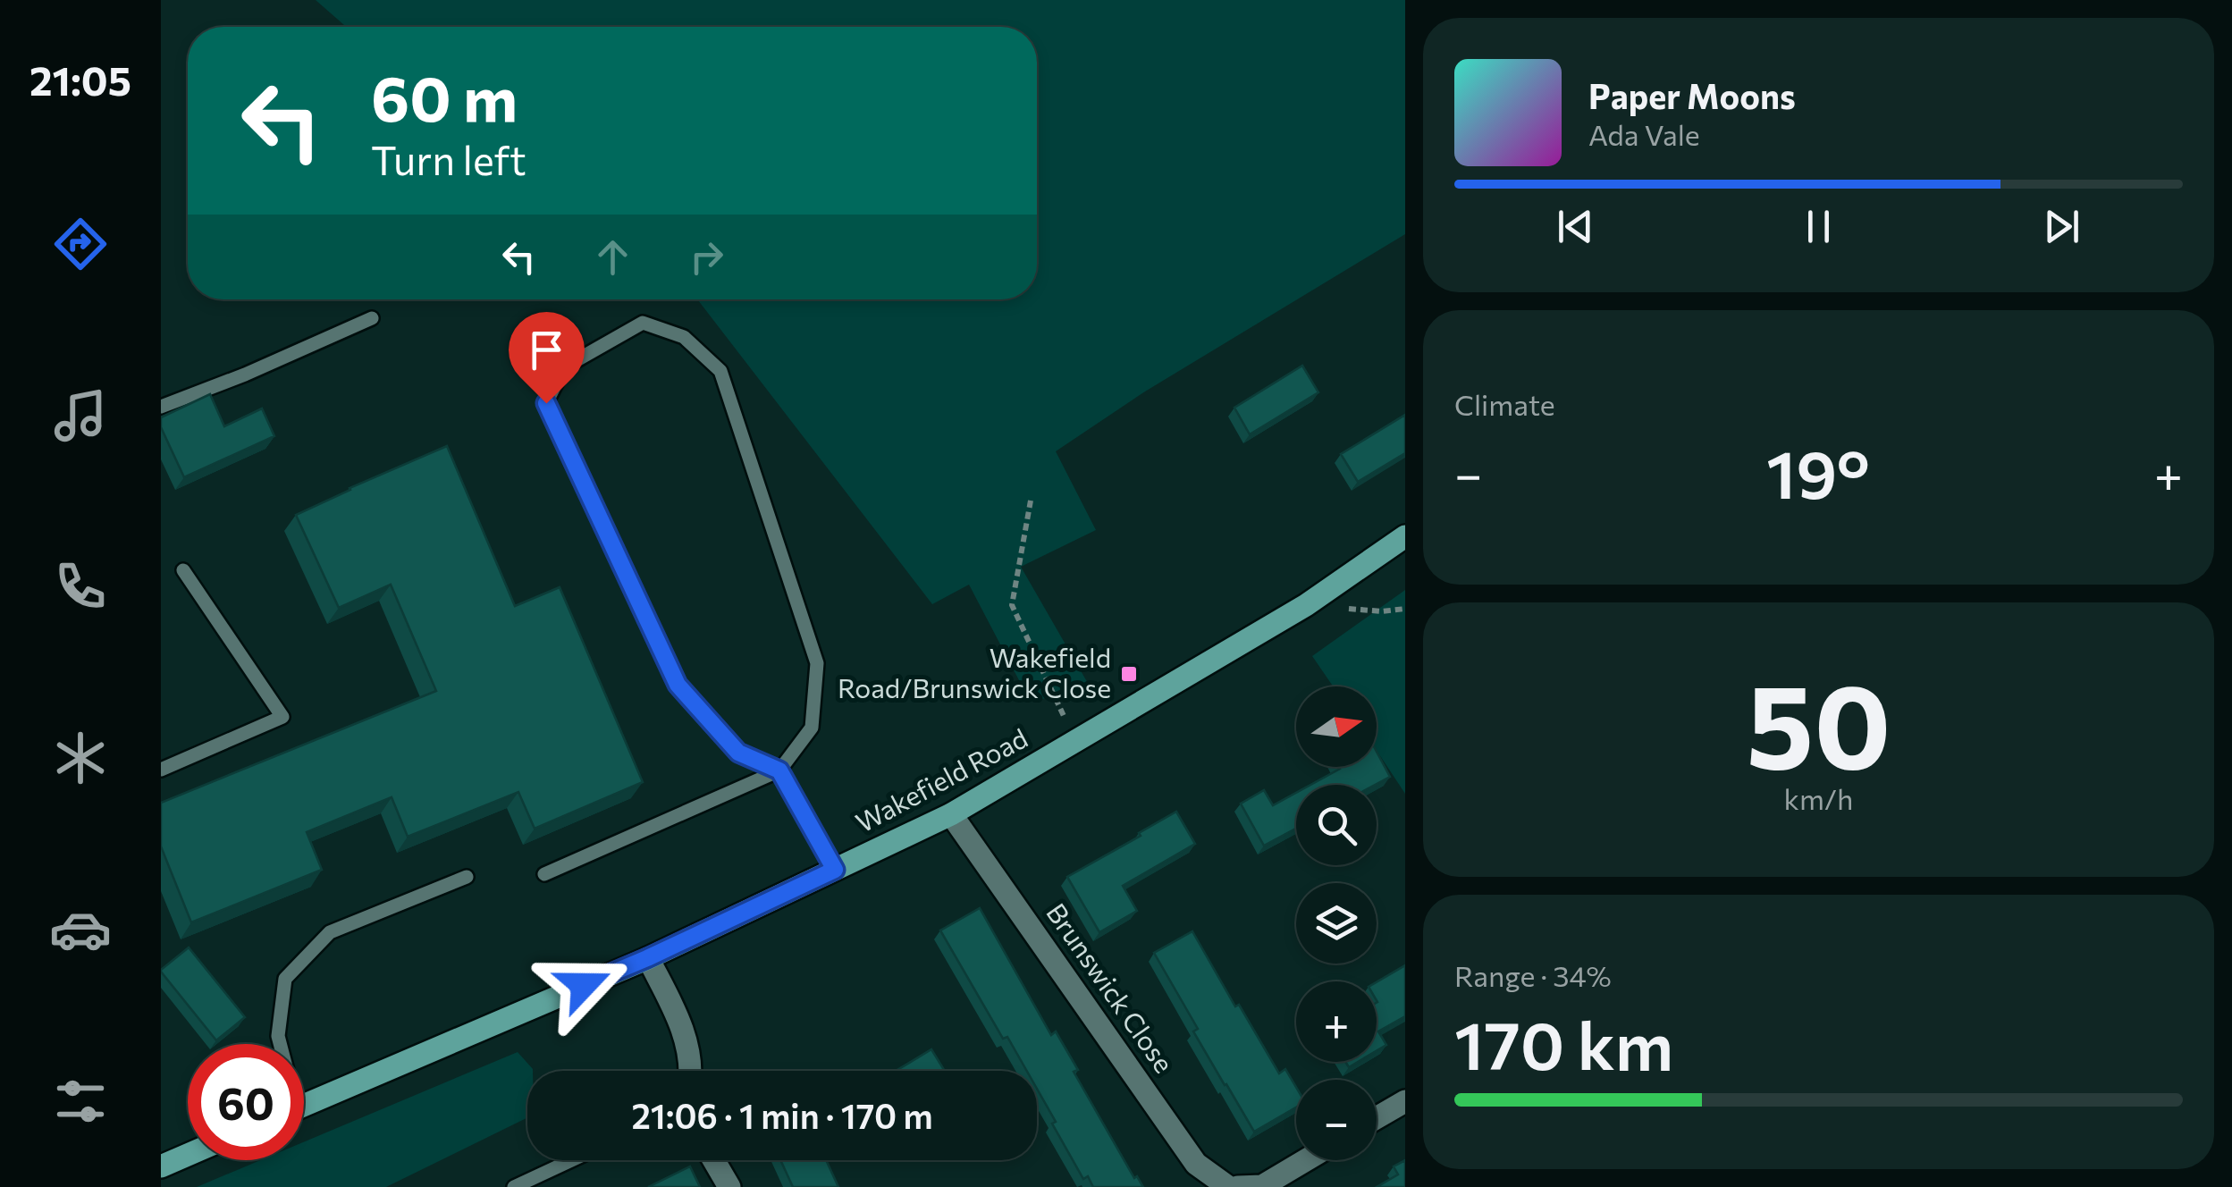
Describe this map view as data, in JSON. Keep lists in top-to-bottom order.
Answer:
{
  "streets": {
    "main road": ["Wakefield Road"],
    "street": ["Brunswick Close"]
  },
  "crossings": [
    ["Wakefield Road", "Brunswick Close"]
  ],
  "places": {
    "transit": ["Wakefield Road/Brunswick Close"]
  },
  "north": "right",
  "page": {
    "tabs": "21:05",
    "turn": ["60 m", "Turn left"],
    "song": ["Paper Moons", "Ada Vale"],
    "tile": [
      "Climate",
      ["50", "km/h"],
      ["Range · 34%", "170 km"]
    ],
    "heat": ["−", "19°", "+"],
    "map_buttons": ["+", "−"],
    "limit": "60",
    "trip": "21:06 · 1 min · 170 m"
  }
}
